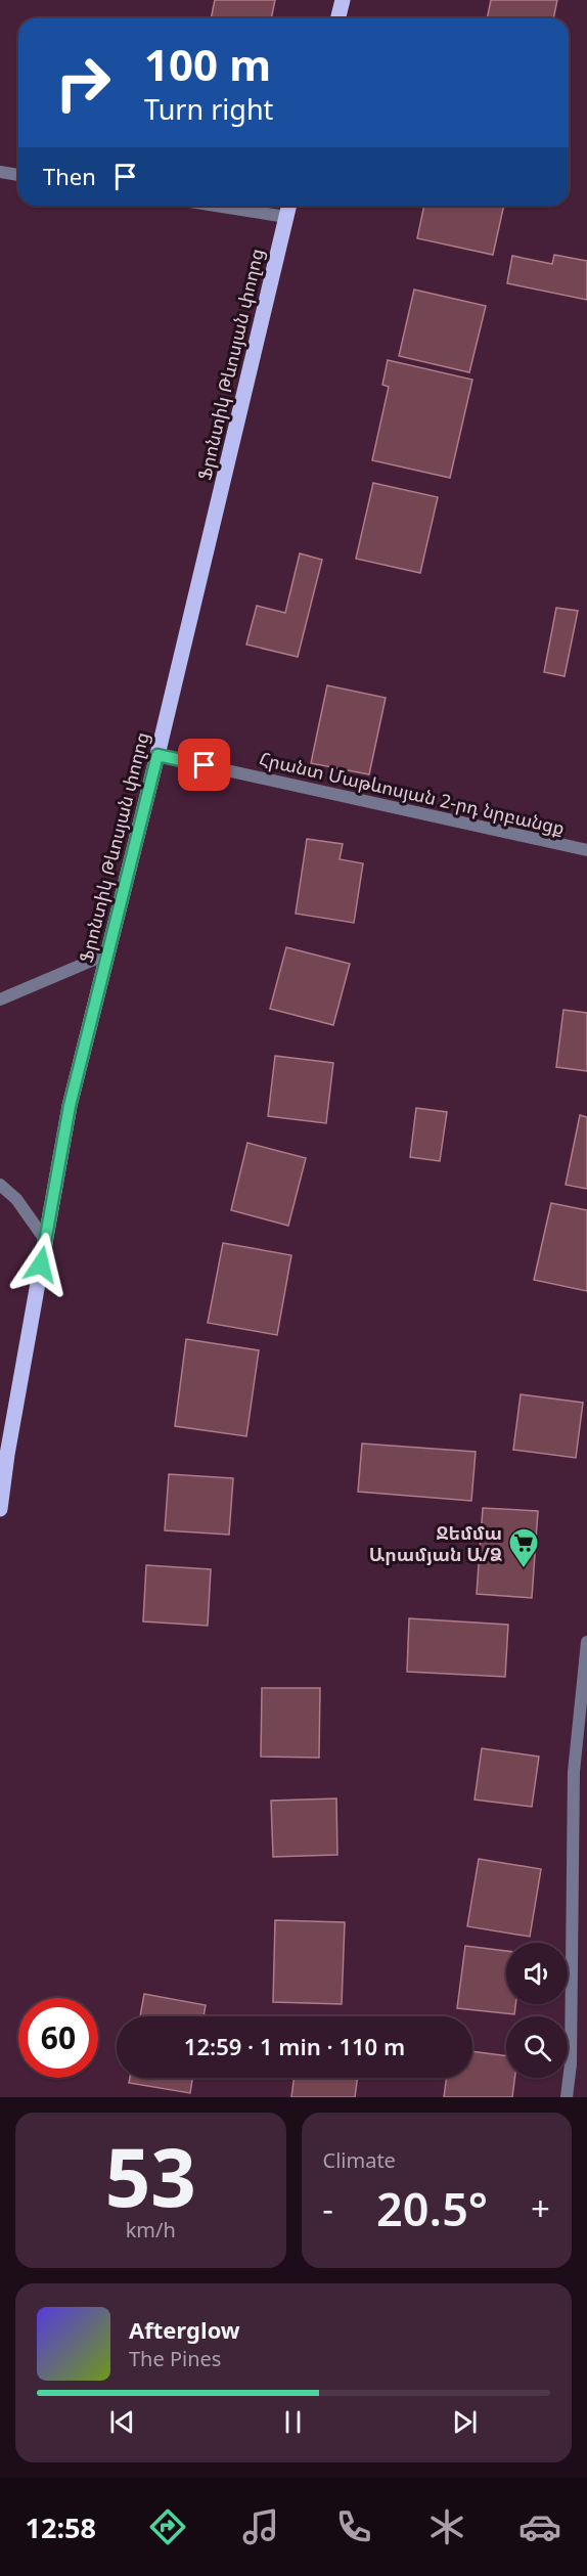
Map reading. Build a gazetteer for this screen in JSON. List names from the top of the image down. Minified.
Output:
{"streets":{"main road":["Ֆրոնտիկ Թևոսյան փողոց"],"street":["Հրանտ Մաթևոսյան 2-րդ նրբանցք"]},"crossings":[["Ֆրոնտիկ Թևոսյան փողոց","Հրանտ Մաթևոսյան 2-րդ նրբանցք"]],"places":{"supermarket":["Ջեմմա Արամյան Ա/Ձ"]},"page":{"turn":["100 m","Turn right"],"then":"Then","limit":"60","trip":"12:59 · 1 min · 110 m","tile":[["53","km/h"],"Climate"],"heat":["−","20.5°","+"],"song":["Afterglow","The Pines"],"tabs":"12:58"}}
